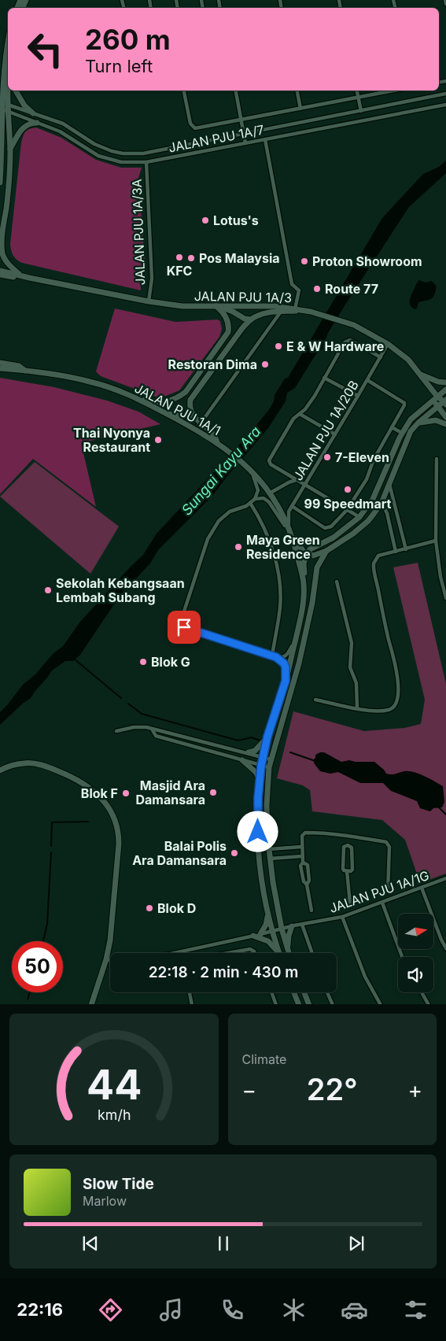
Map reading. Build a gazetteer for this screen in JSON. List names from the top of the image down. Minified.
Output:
{"streets":{"street":["JALAN PJU 1A/7","JALAN PJU 1A/3A","JALAN PJU 1A/3","JALAN PJU 1A/1","JALAN PJU 1A/20B","JALAN PJU 1A/1G"]},"crossings":[["JALAN PJU 1A/7","JALAN PJU 1A/3A"],["JALAN PJU 1A/3A","JALAN PJU 1A/3"],["JALAN PJU 1A/3","JALAN PJU 1A/20B"],["JALAN PJU 1A/1","JALAN PJU 1A/20B"],["JALAN PJU 1A/1","JALAN PJU 1A/1G"]],"water":["Sungai Kayu Ara"],"places":["Lotus's","KFC","Pos Malaysia","Proton Showroom","Route 77","E & W Hardware","Restoran Dima","Thai Nyonya Restaurant","7-Eleven","99 Speedmart","Maya Green Residence","Sekolah Kebangsaan Lembah Subang","Blok G","Masjid Ara Damansara","Blok F","Balai Polis Ara Damansara","Blok D"],"north":"right","page":{"turn":["260 m","Turn left"],"limit":"50","trip":"22:18 · 2 min · 430 m","tile":"Climate","heat":["−","22°","+"],"song":["Slow Tide","Marlow"],"tabs":"22:16","gauge":["44","km/h"]}}
